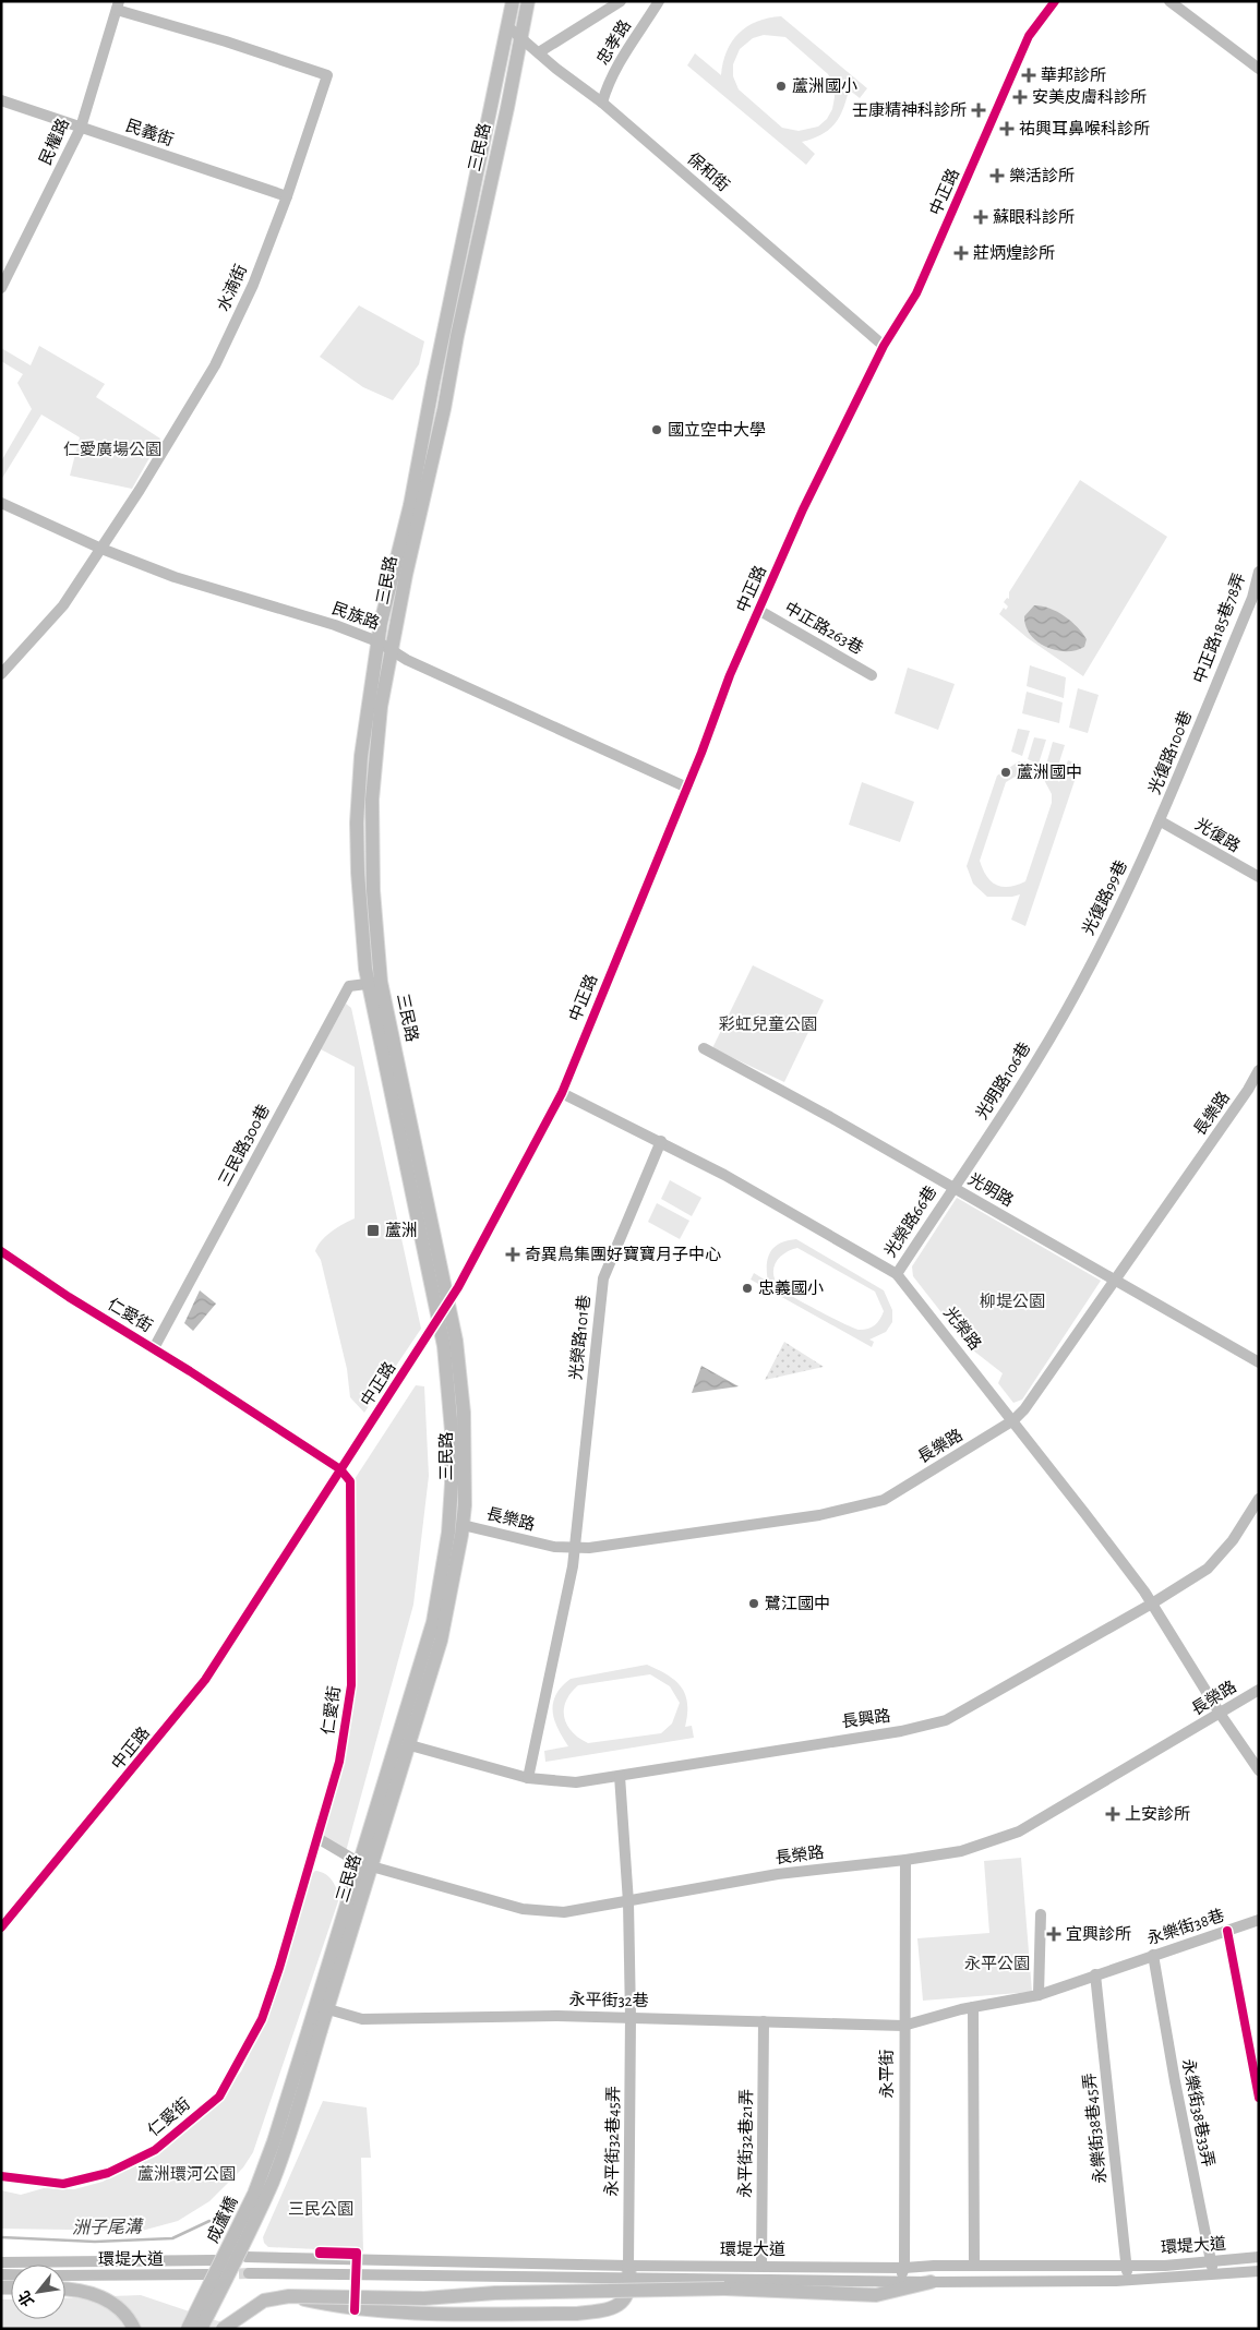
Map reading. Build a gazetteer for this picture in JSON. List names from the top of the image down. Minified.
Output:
{"streets":{"main road":["三民路","成蘆橋"],"street":["忠孝路","民義街","民權路","保和街","中正路","水湳街","民族路","中正路263巷","中正路185巷78弄","光復路100巷","光復路","光復路99巷","光明路106巷","長樂路","三民路300巷","光明路","光榮路66巷","仁愛街","光榮路","光榮路101巷","長榮路","長興路","永樂街38巷","永平街32巷","永平街","永樂街38巷33弄","永樂街38巷45弄","永平街32巷45弄","永平街32巷21弄","環堤大道"]},"crossings":[["忠孝路","保和街"],["民義街","民權路"],["民義街","水湳街"],["民權路","水湳街"],["三民路","保和街"],["三民路","中正路"],["三民路","民族路"],["三民路","長樂路"],["三民路","三民路300巷"],["三民路","長榮路"],["三民路","長興路"],["三民路","永平街32巷"],["三民路","成蘆橋"],["保和街","中正路"],["中正路","民族路"],["中正路","中正路263巷"],["中正路","仁愛街"],["中正路","光榮路"],["水湳街","民族路"],["中正路185巷78弄","光復路100巷"],["光復路100巷","光復路"],["光復路100巷","光復路99巷"],["光復路","光復路99巷"],["光復路99巷","光明路106巷"],["光明路106巷","光明路"],["光明路106巷","光榮路66巷"],["長樂路","光明路"],["長樂路","光榮路"],["長樂路","光榮路101巷"],["三民路300巷","仁愛街"],["光明路","光榮路66巷"],["光榮路66巷","光榮路"],["仁愛街","長榮路"],["光榮路","光榮路101巷"],["光榮路","長榮路"],["光榮路","長興路"],["光榮路101巷","長興路"],["長榮路","永平街"],["長榮路","永平街32巷45弄"],["長興路","永平街32巷45弄"],["永樂街38巷","永平街32巷"],["永樂街38巷","永平街"],["永樂街38巷","永樂街38巷33弄"],["永樂街38巷","永樂街38巷45弄"],["永平街32巷","永平街"],["永平街32巷","永平街32巷45弄"],["永平街32巷","永平街32巷21弄"],["永平街","環堤大道"],["永樂街38巷33弄","環堤大道"],["永樂街38巷45弄","環堤大道"],["永平街32巷45弄","環堤大道"],["永平街32巷21弄","環堤大道"]],"water":["洲子尾溝"],"parks":["仁愛廣場公園","彩虹兒童公園","柳堤公園","永平公園","蘆洲環河公園","三民公園"],"places":{"health":["華邦診所","安美皮膚科診所","壬康精神科診所","祐興耳鼻喉科診所","樂活診所","蘇眼科診所","莊炳煌診所","奇異鳥集團好寶寶月子中心","上安診所","宜興診所"],"other":["蘆洲國小","國立空中大學","蘆洲國中","忠義國小","鷺江國中"],"transit":["蘆洲"]},"north":"bottom left"}
